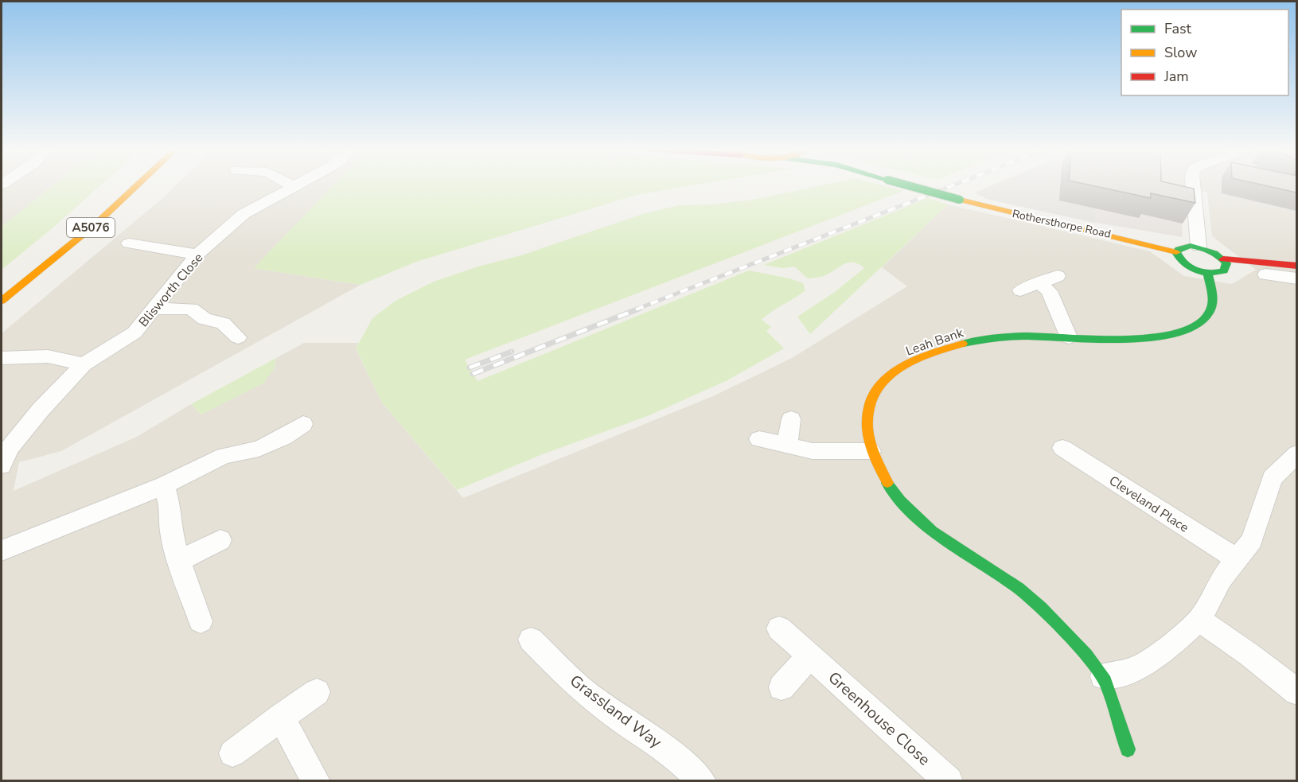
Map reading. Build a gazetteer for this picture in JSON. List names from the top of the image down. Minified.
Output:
{"streets":{"main road":["Rothersthorpe Road","A5076","Leah Bank"],"street":["Blisworth Close","Cleveland Place","Grassland Way","Greenhouse Close"]},"crossings":[["Rothersthorpe Road","Leah Bank"]],"legend":["Fast","Slow","Jam"]}
